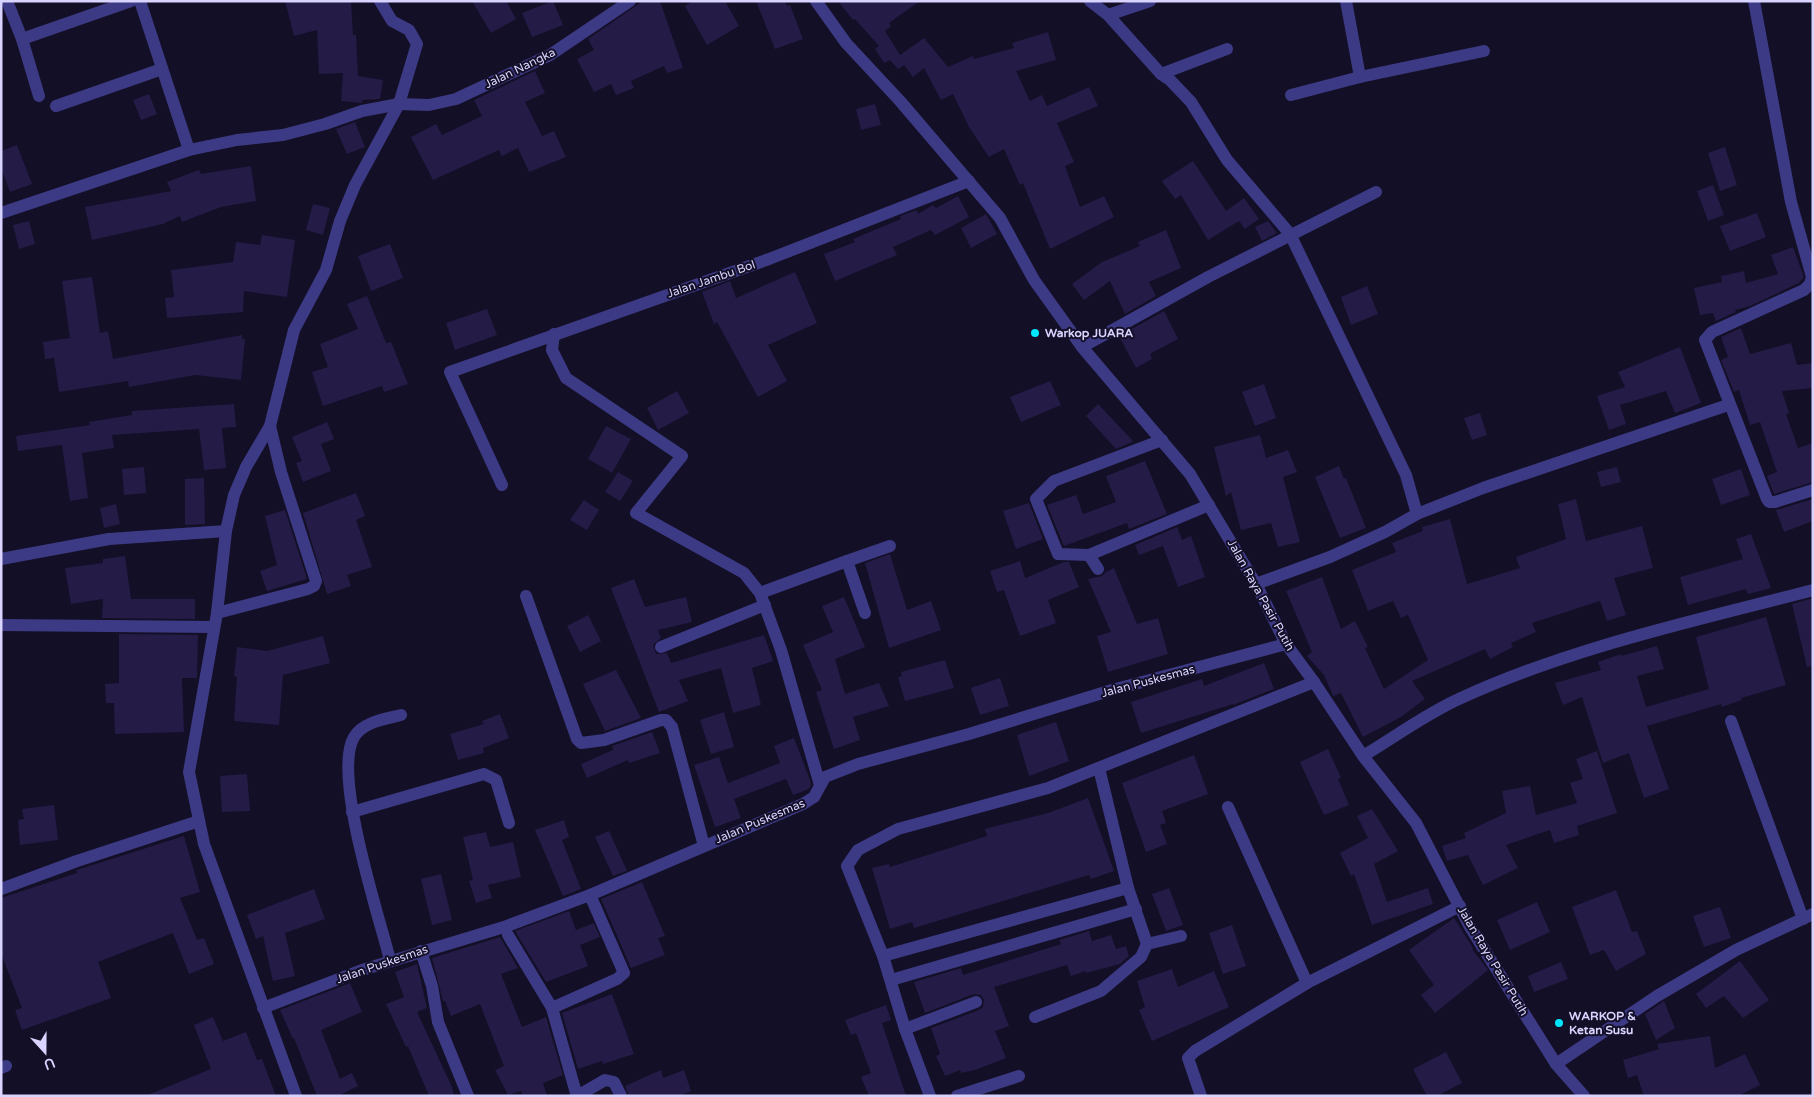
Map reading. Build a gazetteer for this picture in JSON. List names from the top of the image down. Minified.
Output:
{"streets":{"street":["Jalan Nangka","Jalan Jambu Bol","Jalan Raya Pasir Putih","Jalan Puskesmas"]},"crossings":[["Jalan Jambu Bol","Jalan Raya Pasir Putih"],["Jalan Raya Pasir Putih","Jalan Puskesmas"]],"places":["Warkop JUARA","WARKOP & Ketan Susu"],"north":"bottom"}
